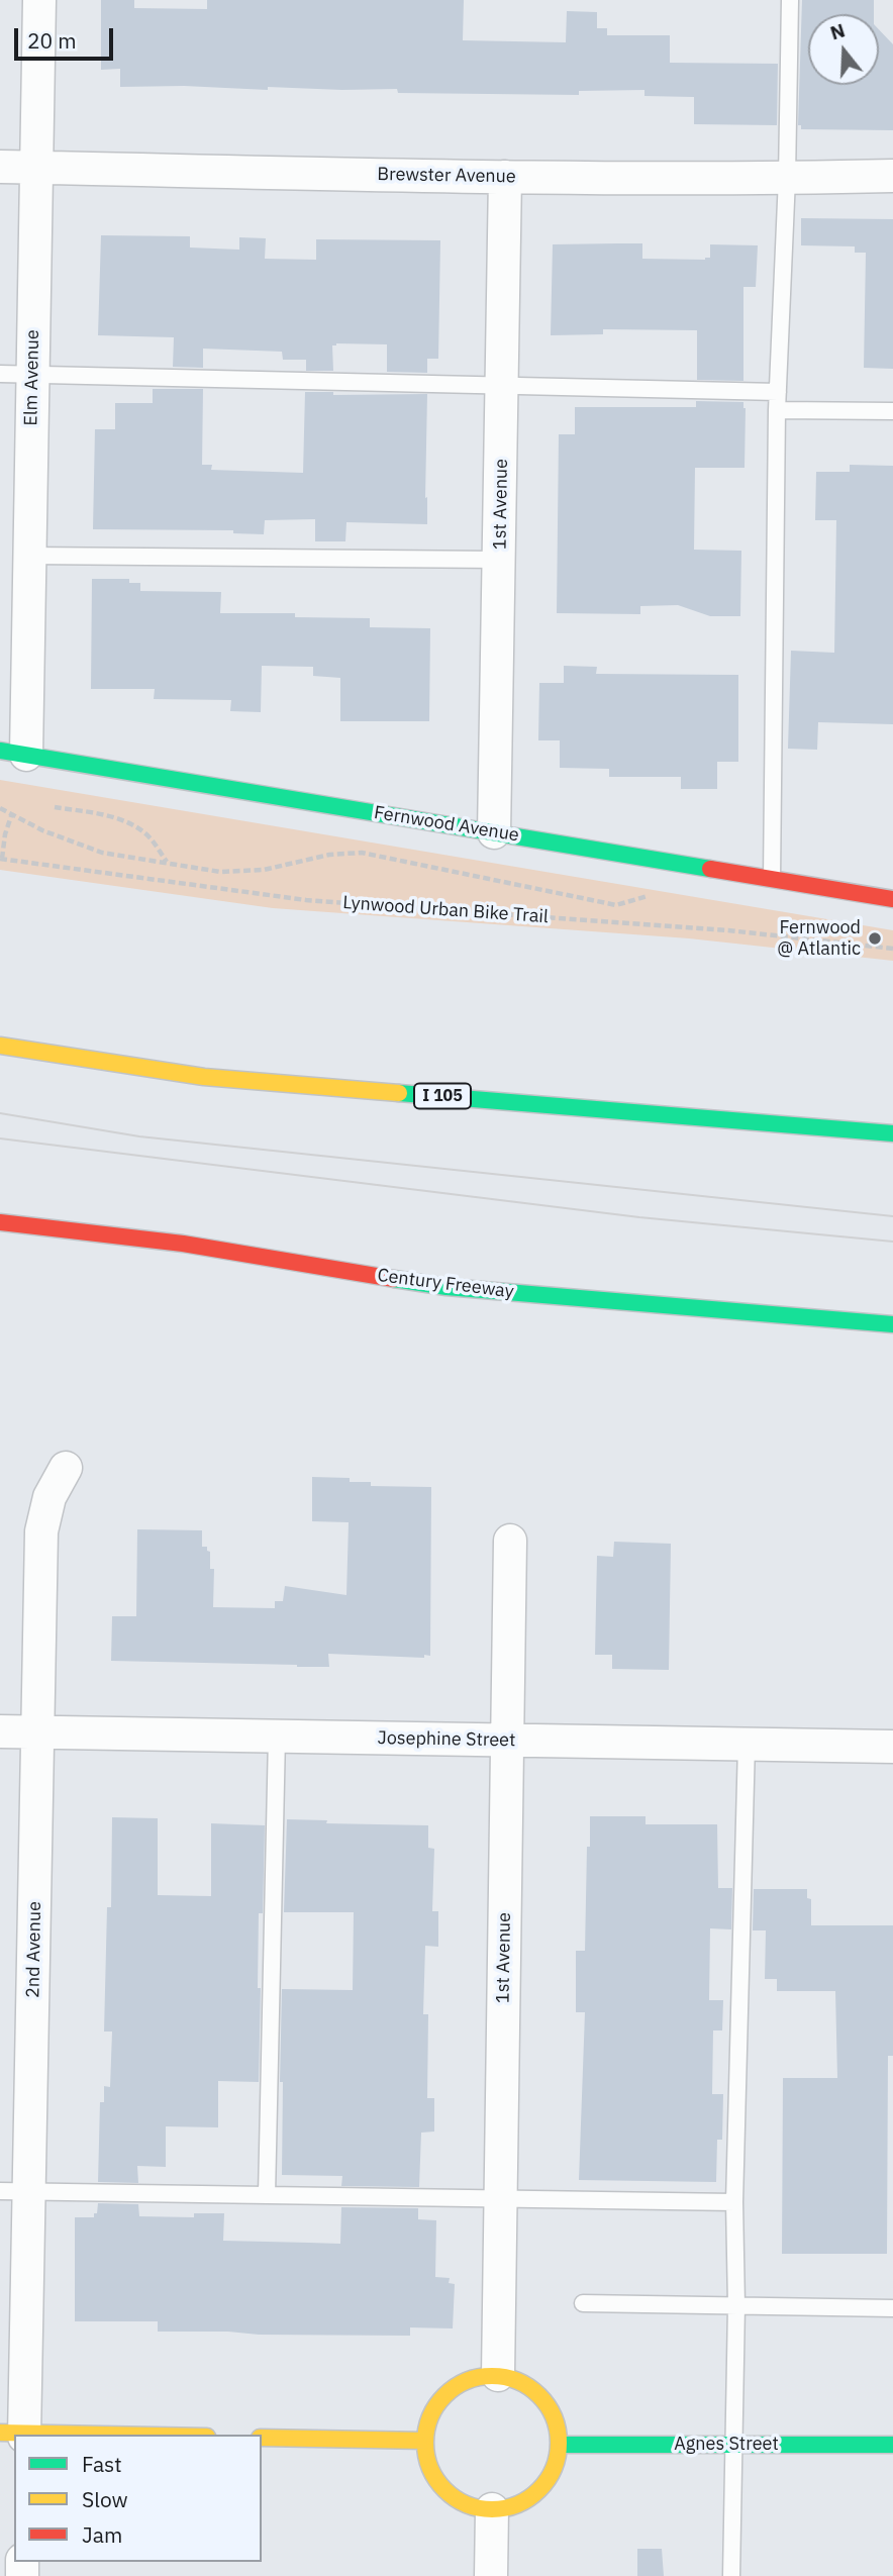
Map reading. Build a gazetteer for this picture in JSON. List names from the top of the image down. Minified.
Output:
{"streets":{"main road":["Fernwood Avenue","I 105","Century Freeway","Agnes Street"],"street":["Brewster Avenue","Elm Avenue","1st Avenue","Josephine Street","2nd Avenue"],"path":["Lynwood Urban Bike Trail"]},"crossings":[["Brewster Avenue","Elm Avenue"],["Brewster Avenue","1st Avenue"],["Elm Avenue","Fernwood Avenue"],["1st Avenue","Fernwood Avenue"],["1st Avenue","Josephine Street"],["1st Avenue","Agnes Street"],["Josephine Street","2nd Avenue"]],"places":["Fernwood @ Atlantic"],"legend":["Fast","Slow","Jam"],"scale_bar":"20 m","north":"top"}
